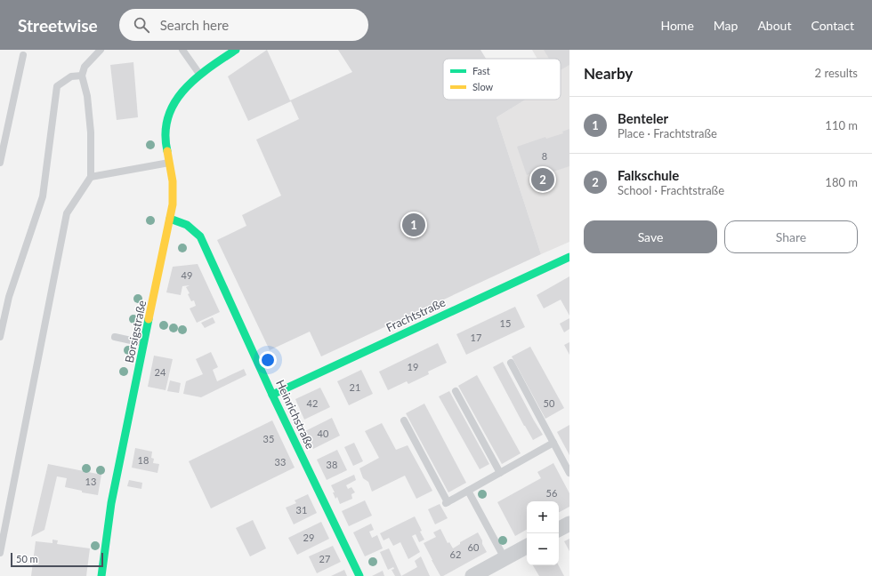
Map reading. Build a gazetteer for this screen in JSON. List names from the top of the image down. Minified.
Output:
{"streets":{"street":["Frachtstraße","Borsigstraße","Heinrichstraße"]},"crossings":[["Frachtstraße","Heinrichstraße"],["Borsigstraße","Heinrichstraße"]],"house_numbers":["8","49","15","17","19","24","21","42","50","40","35","18","33","38","13","56","31","29","60","62","27"],"legend":["Fast","Slow"],"scale_bar":"50 m","page":{"header":"Streetwise","search":"Search here","nav":["Home","Map","About","Contact"],"heading":["Nearby","2 results"],"list":[{"mark":"1","name":"Benteler","note":"Place · Frachtstraße","value":"110 m"},{"mark":"2","name":"Falkschule","note":"School · Frachtstraße","value":"180 m"}],"pins":["2","1"],"buttons":["Save","Share"],"map_buttons":["+","−"],"scale":"50 m"}}
